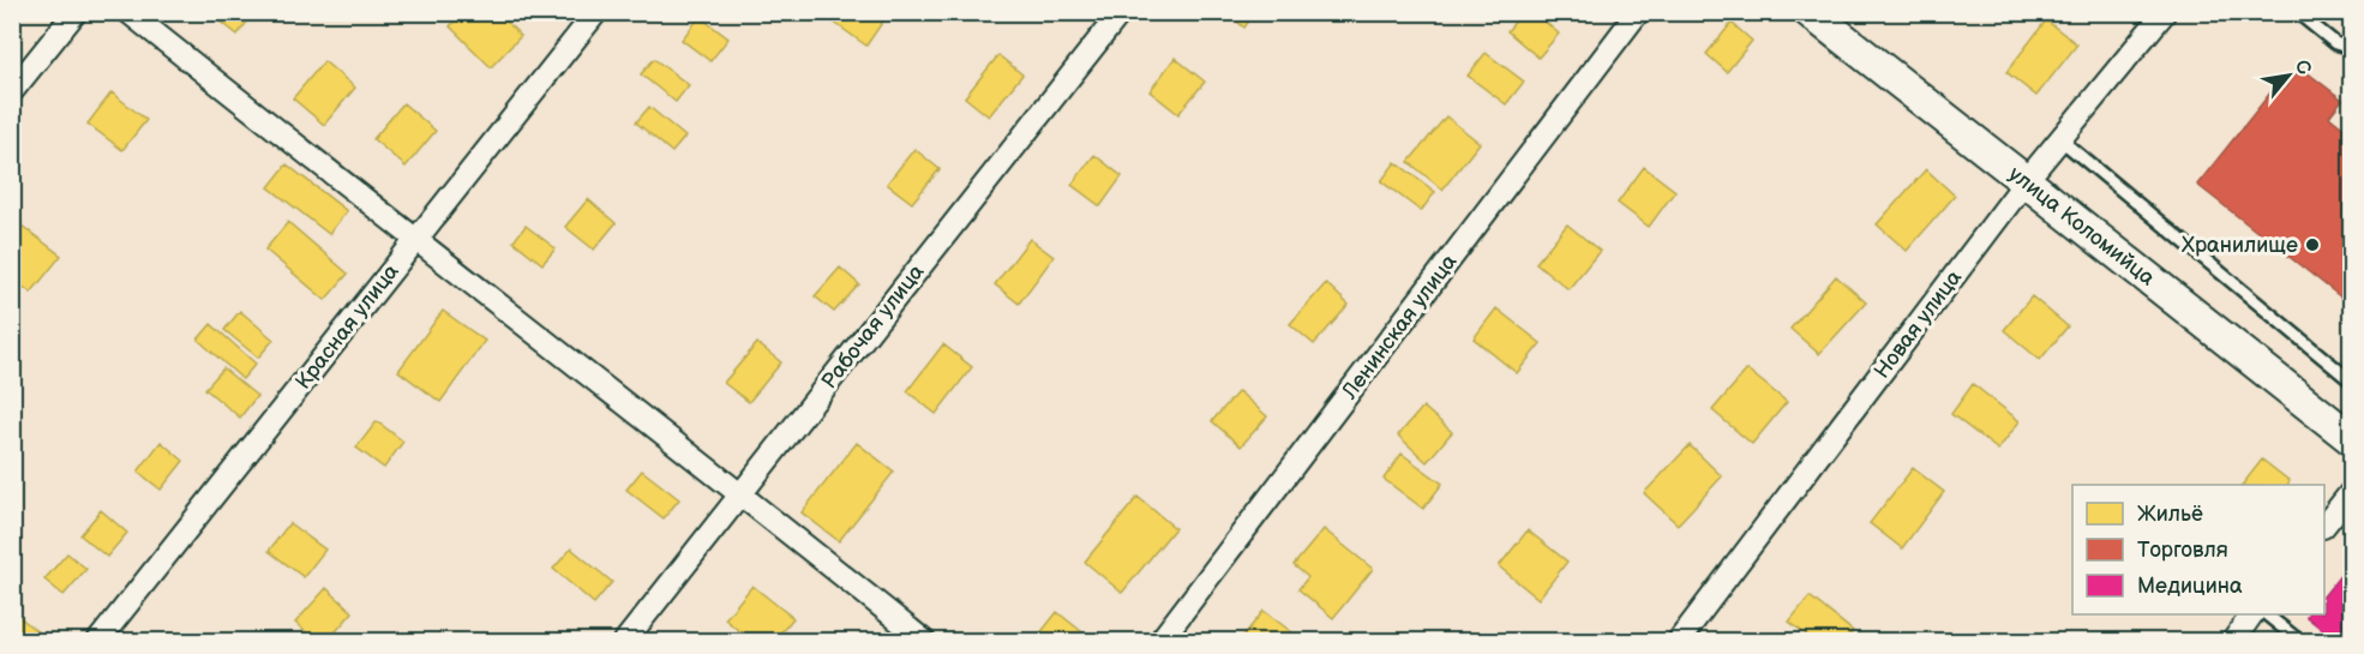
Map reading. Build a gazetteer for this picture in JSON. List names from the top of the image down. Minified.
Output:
{"streets":{"main road":["улица Коломийца"],"street":["Новая улица","Красная улица","Рабочая улица","Ленинская улица"]},"crossings":[["улица Коломийца","Новая улица"]],"places":["Хранилище"],"legend":["Жильё","Торговля","Медицина"],"north":"top right"}
